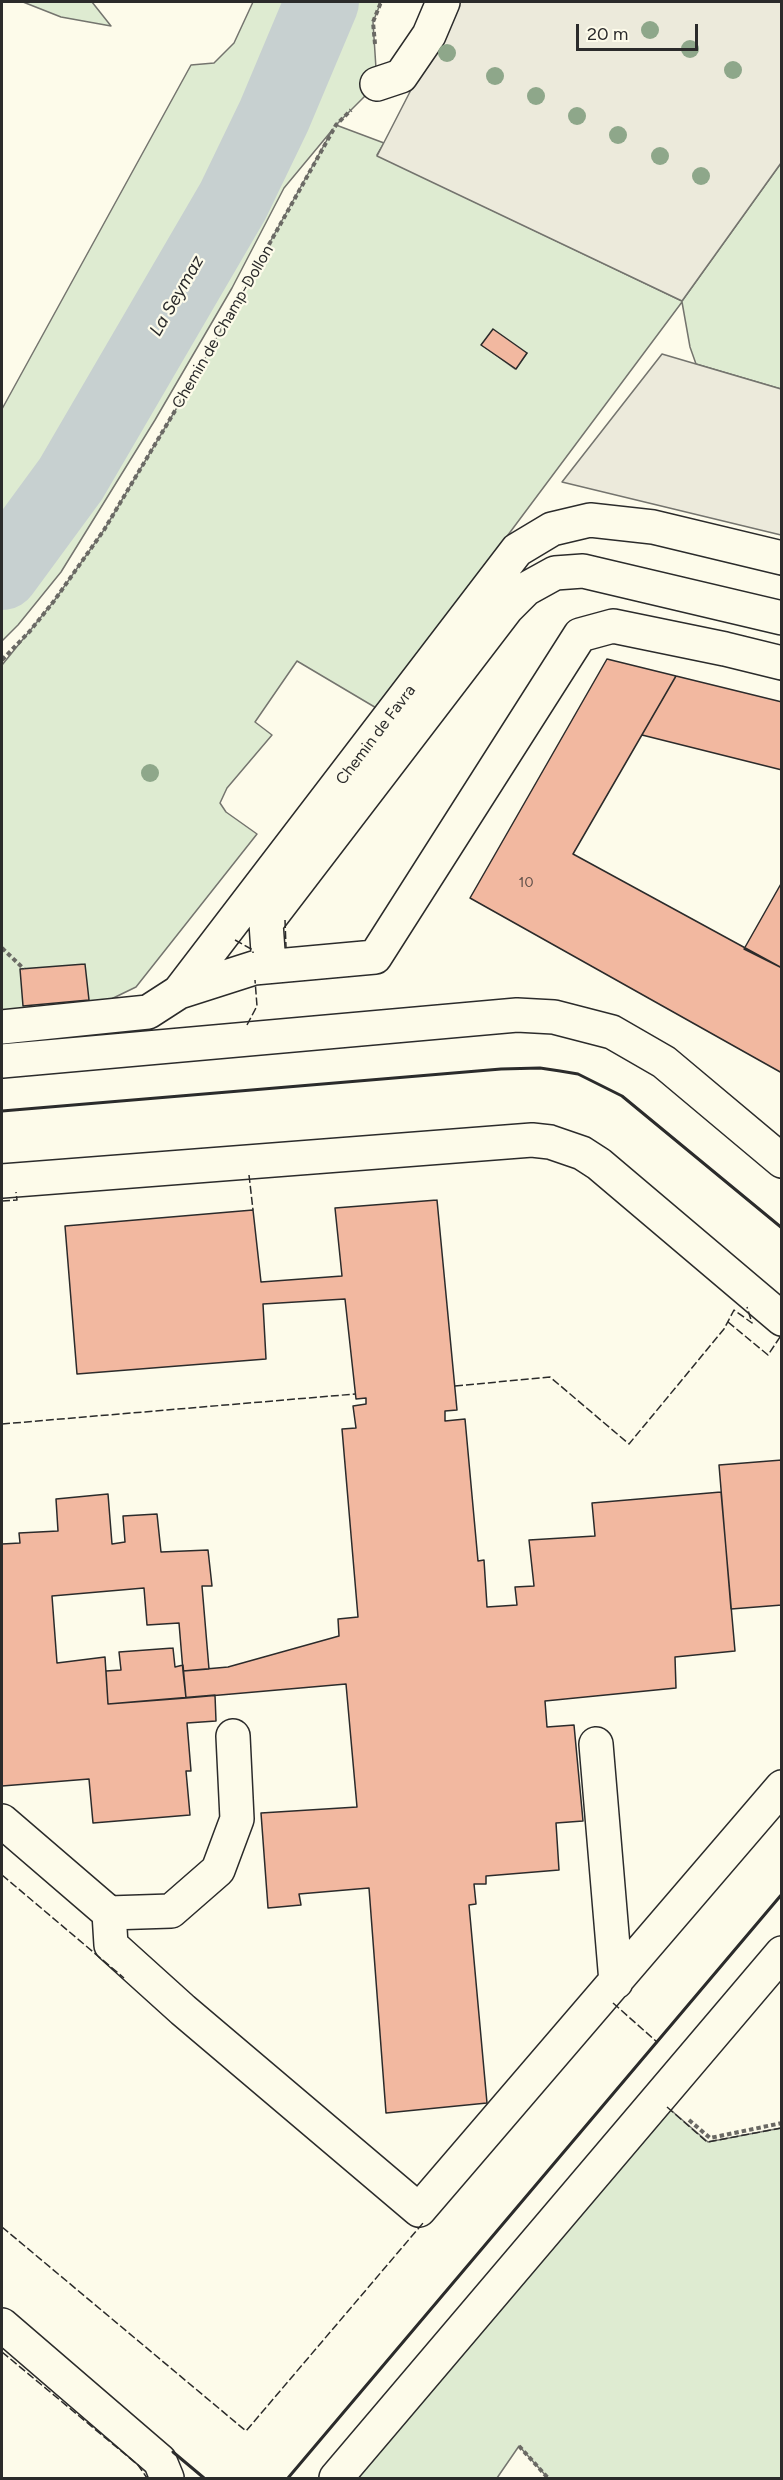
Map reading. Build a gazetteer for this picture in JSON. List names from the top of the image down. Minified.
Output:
{"streets":{"street":["Chemin de Favra"],"path":["Chemin de Champ-Dollon"]},"water":["La Seymaz"],"house_numbers":["10"],"scale_bar":"20 m"}
